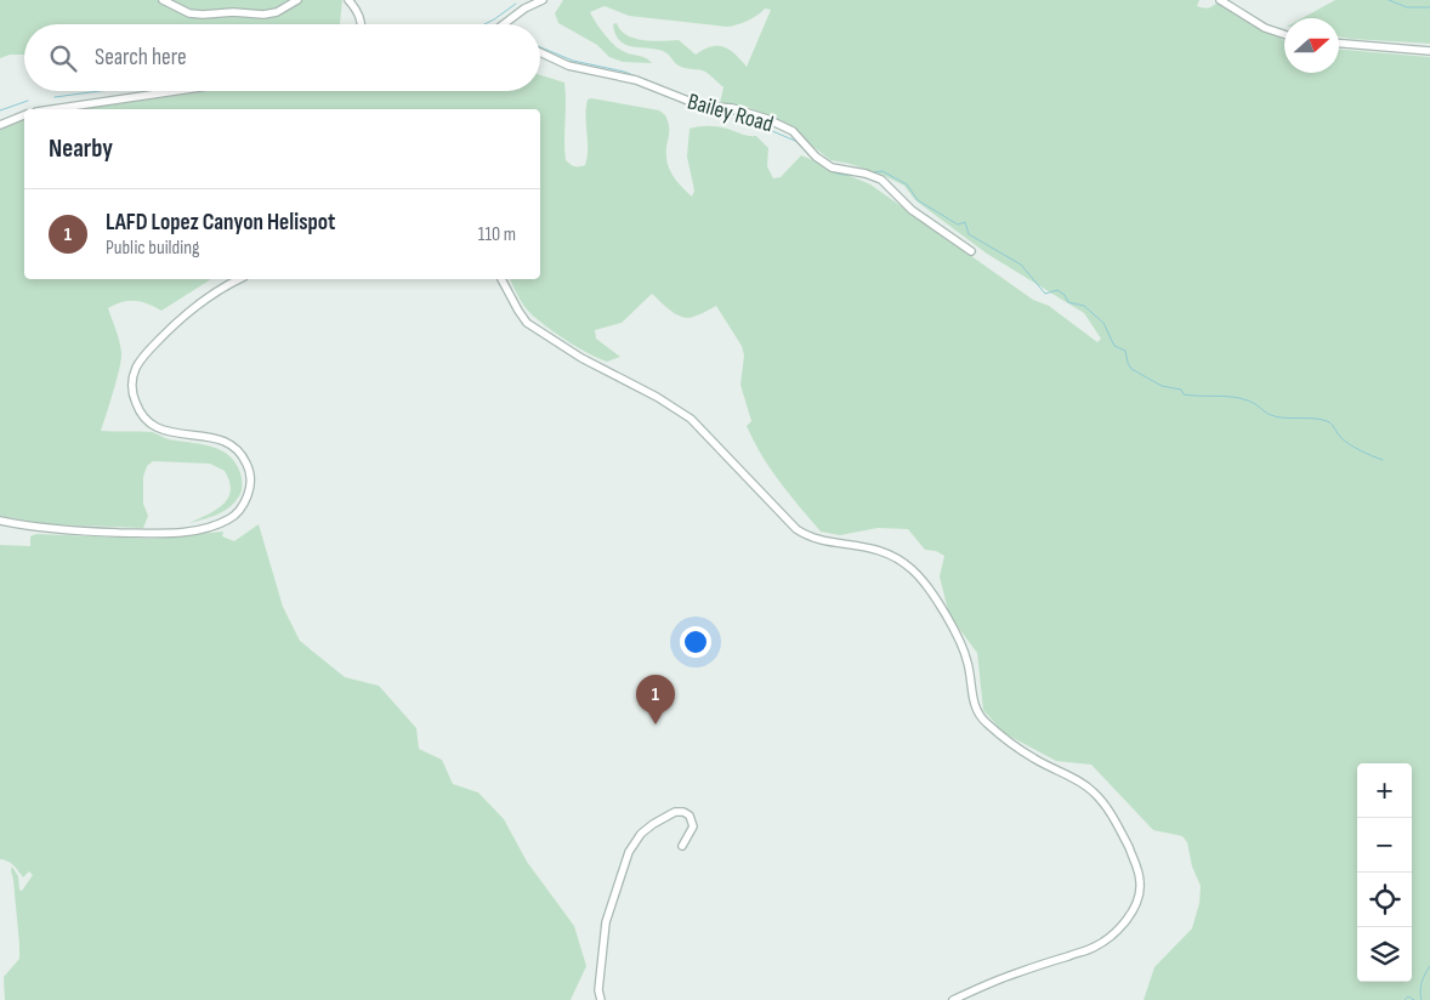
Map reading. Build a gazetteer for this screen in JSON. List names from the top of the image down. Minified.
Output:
{"streets":{"street":["Bailey Road"]},"north":"right","page":{"search":"Search here","heading":"Nearby","list":[{"mark":"1","name":"LAFD Lopez Canyon Helispot","note":"Public building","value":"110 m"}],"pins":"1","map_buttons":["+","−"]}}
